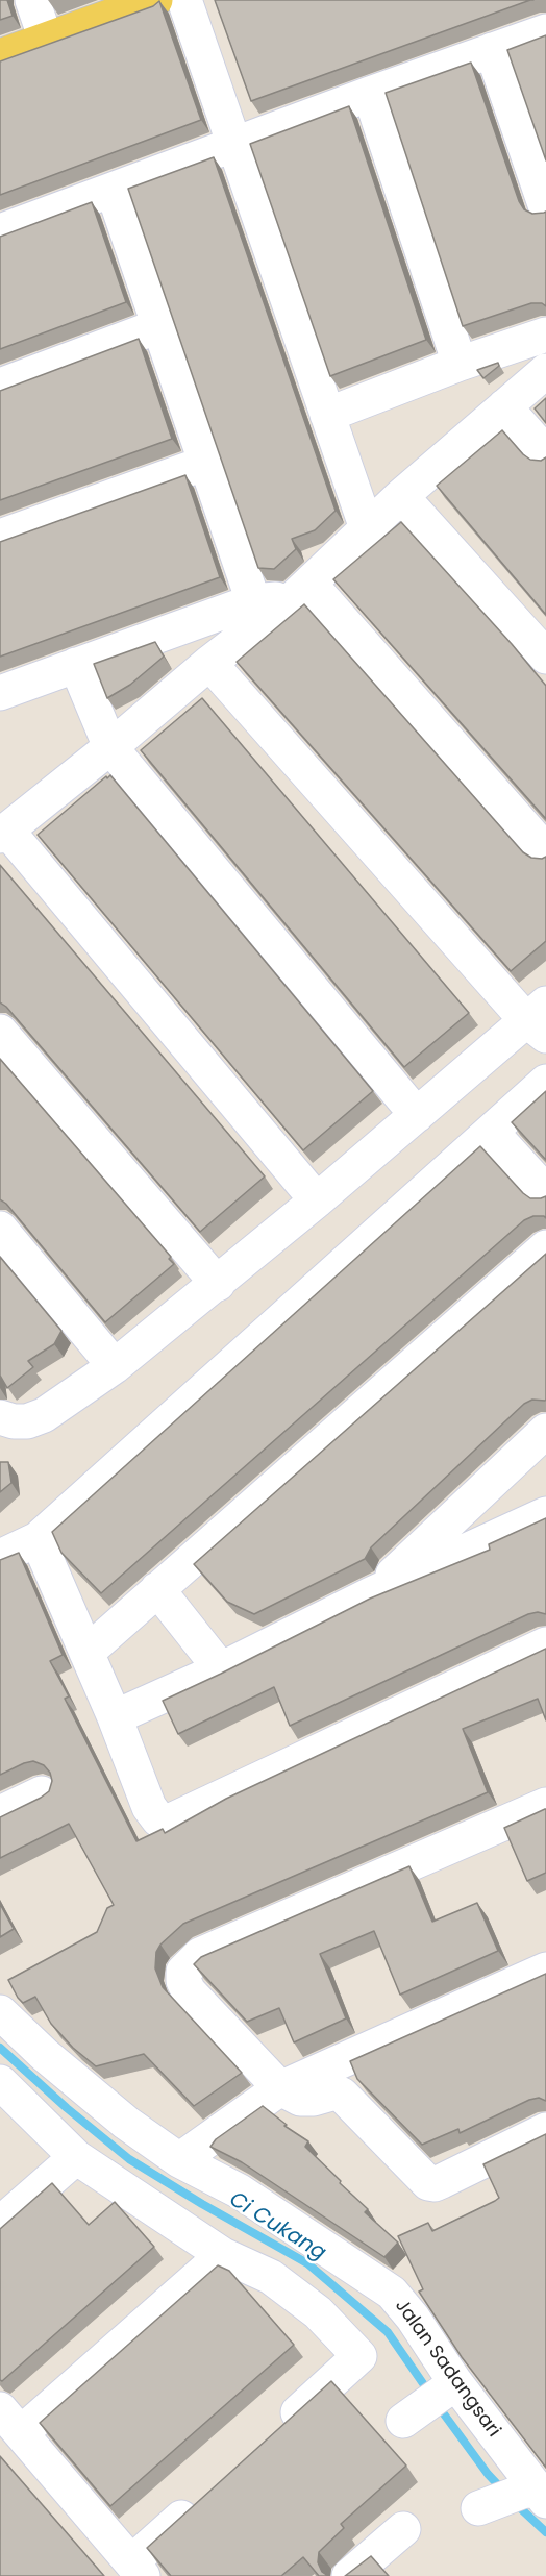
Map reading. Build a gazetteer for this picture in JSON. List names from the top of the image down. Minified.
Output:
{"streets":{"street":["Jalan Sadangsari"]},"water":["Ci Cukang"]}
